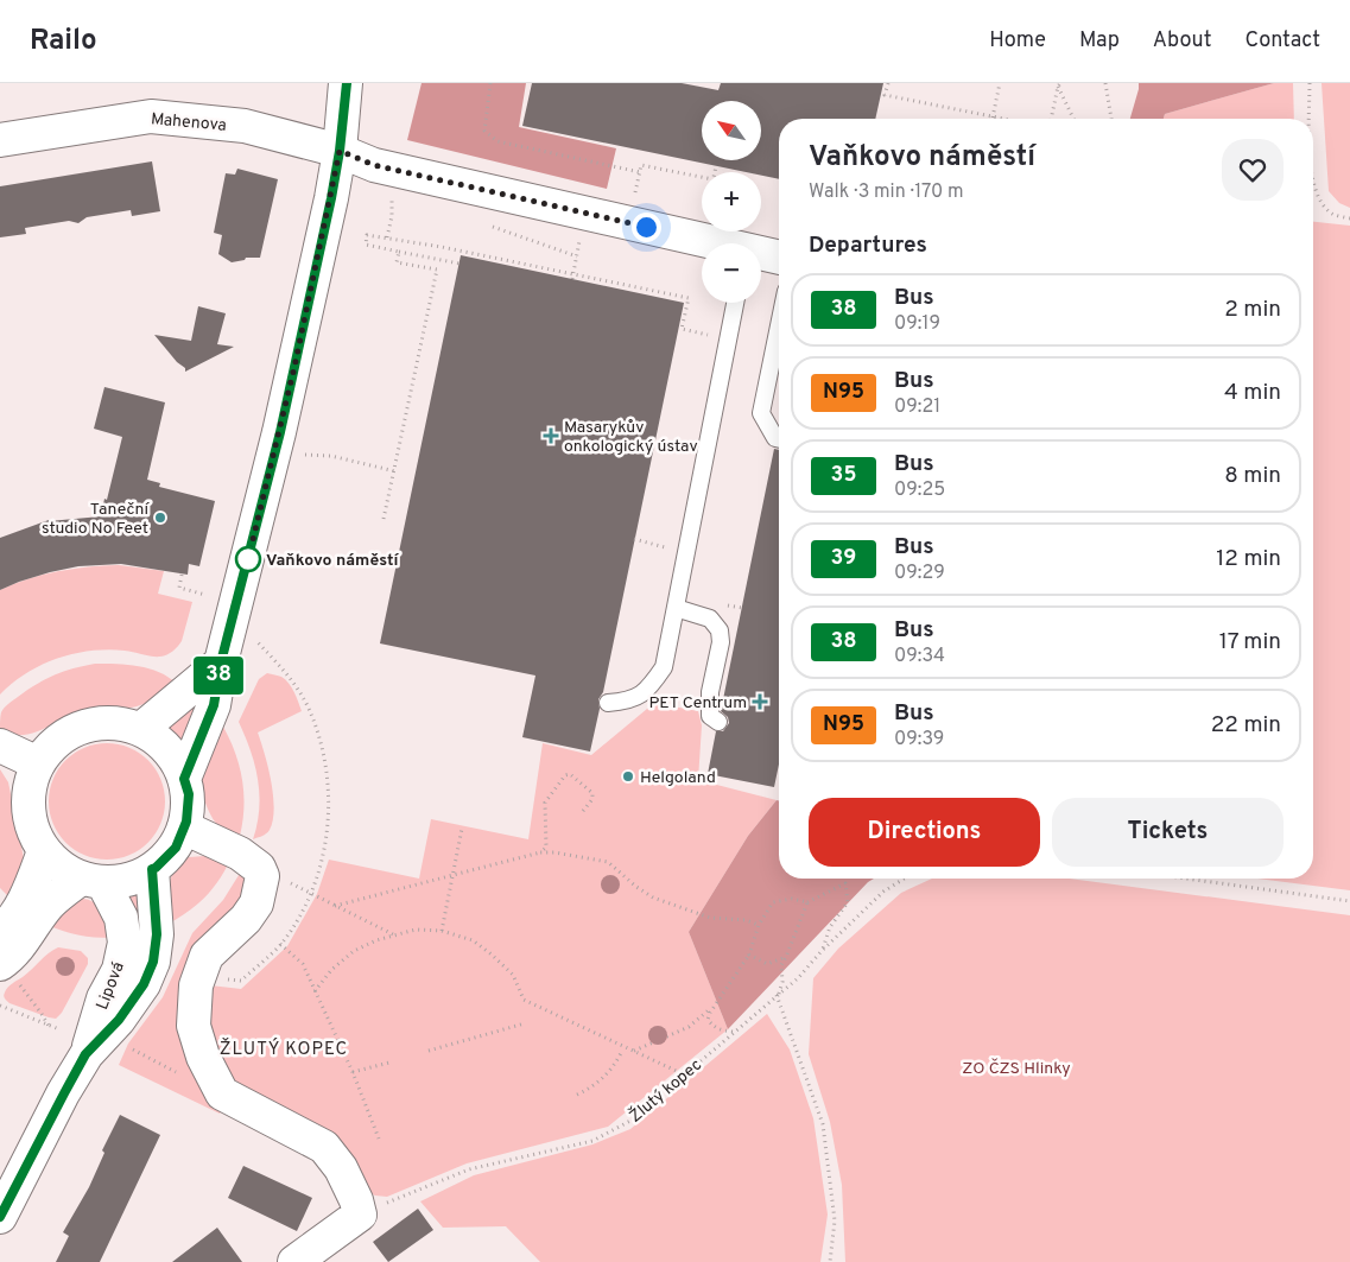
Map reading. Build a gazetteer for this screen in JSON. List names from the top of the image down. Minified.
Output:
{"streets":{"street":["Mahenova","Lipová"],"path":["Žlutý kopec"]},"districts":["ŽLUTÝ KOPEC"],"parks":["ZO ČZS Hlinky"],"places":{"health":["Masarykův onkologický ústav","PET Centrum"],"other":["Taneční studio No Feet","Vaňkovo náměstí","Helgoland"]},"lines":["bus line 38"],"north":"top left","page":{"header":"Railo","nav":["Home","Map","About","Contact"],"on_map":"38","map_buttons":["+","−"],"heading":[["Vaňkovo náměstí","Walk · 3 min · 170 m"],"Departures"],"list":[{"mark":"38","name":"Bus","note":"09:19","value":"2 min"},{"mark":"N95","name":"Bus","note":"09:21","value":"4 min"},{"mark":"35","name":"Bus","note":"09:25","value":"8 min"},{"mark":"39","name":"Bus","note":"09:29","value":"12 min"},{"mark":"38","name":"Bus","note":"09:34","value":"17 min"},{"mark":"N95","name":"Bus","note":"09:39","value":"22 min"}],"buttons":["Directions","Tickets"]}}
